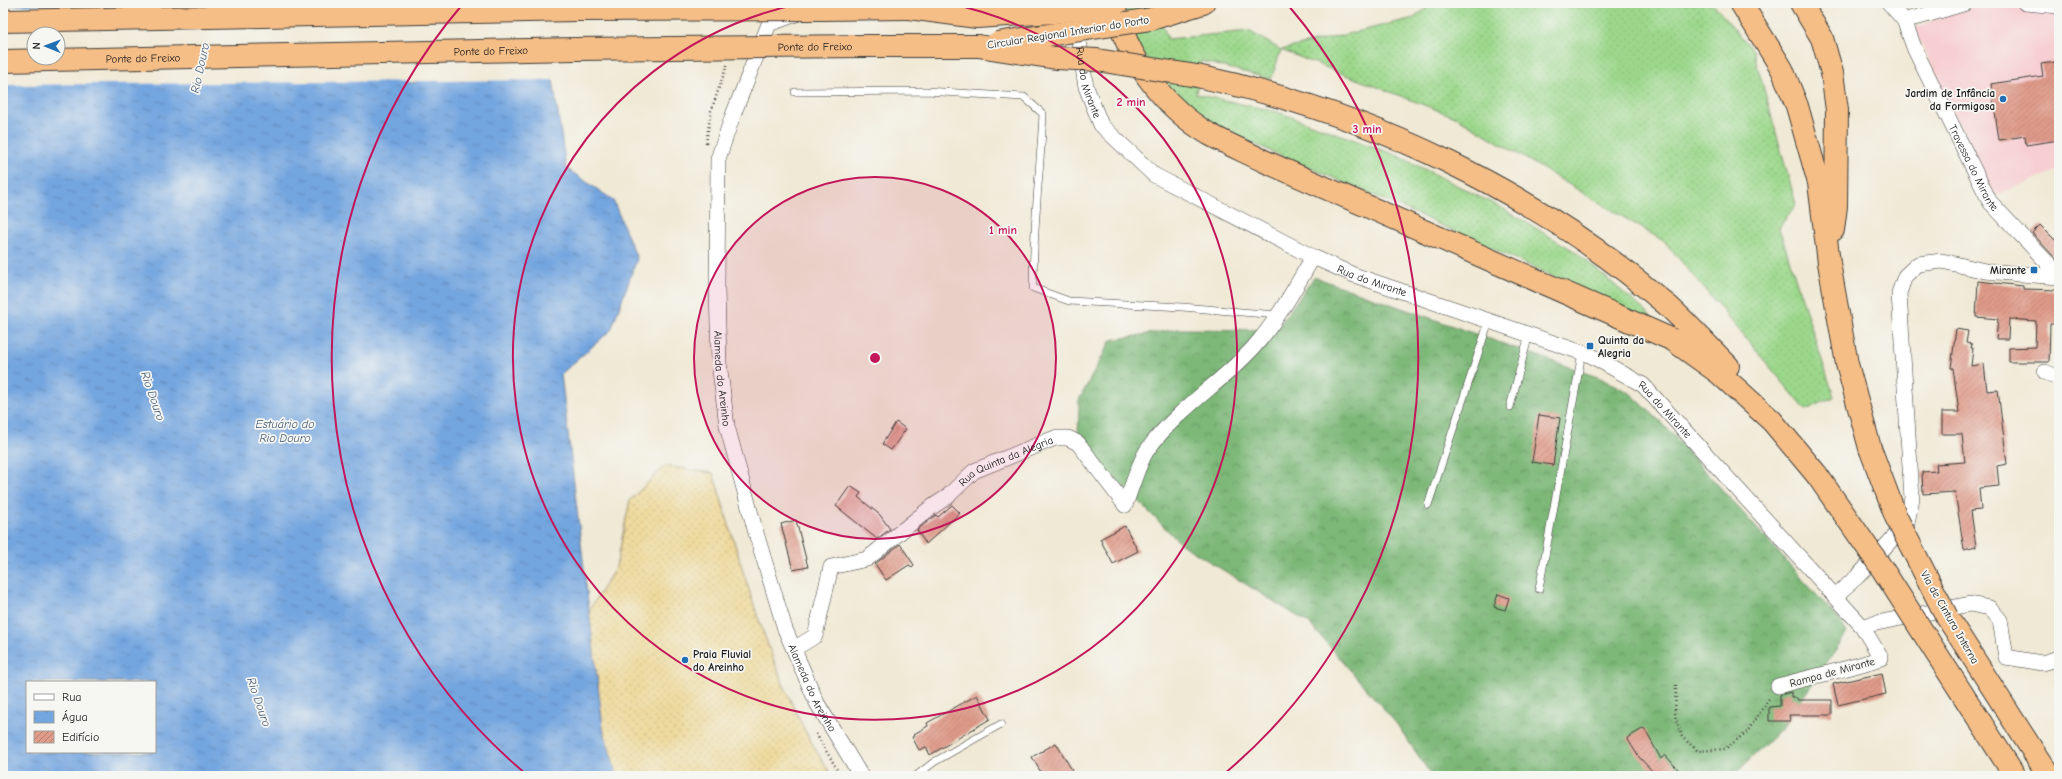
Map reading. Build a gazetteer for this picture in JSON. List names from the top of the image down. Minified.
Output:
{"streets":{"highway":["Circular Regional Interior do Porto","Ponte do Freixo","Via de Cintura Interna"],"street":["Rua do Mirante","Travessa do Mirante","Alameda do Areinho","Rua Quinta da Alegria","Rampa de Mirante"]},"crossings":[["Circular Regional Interior do Porto","Ponte do Freixo"],["Rua do Mirante","Rua Quinta da Alegria"],["Rua do Mirante","Rampa de Mirante"],["Alameda do Areinho","Rua Quinta da Alegria"]],"water":["Rio Douro","Estuário do Rio Douro"],"places":{"other":["Jardim de Infância da Formigosa","Praia Fluvial do Areinho"],"transit":["Mirante","Quinta da Alegria"]},"legend":["Rua","Água","Edifício"],"north":"left","rings":["2 min","3 min","1 min"]}
